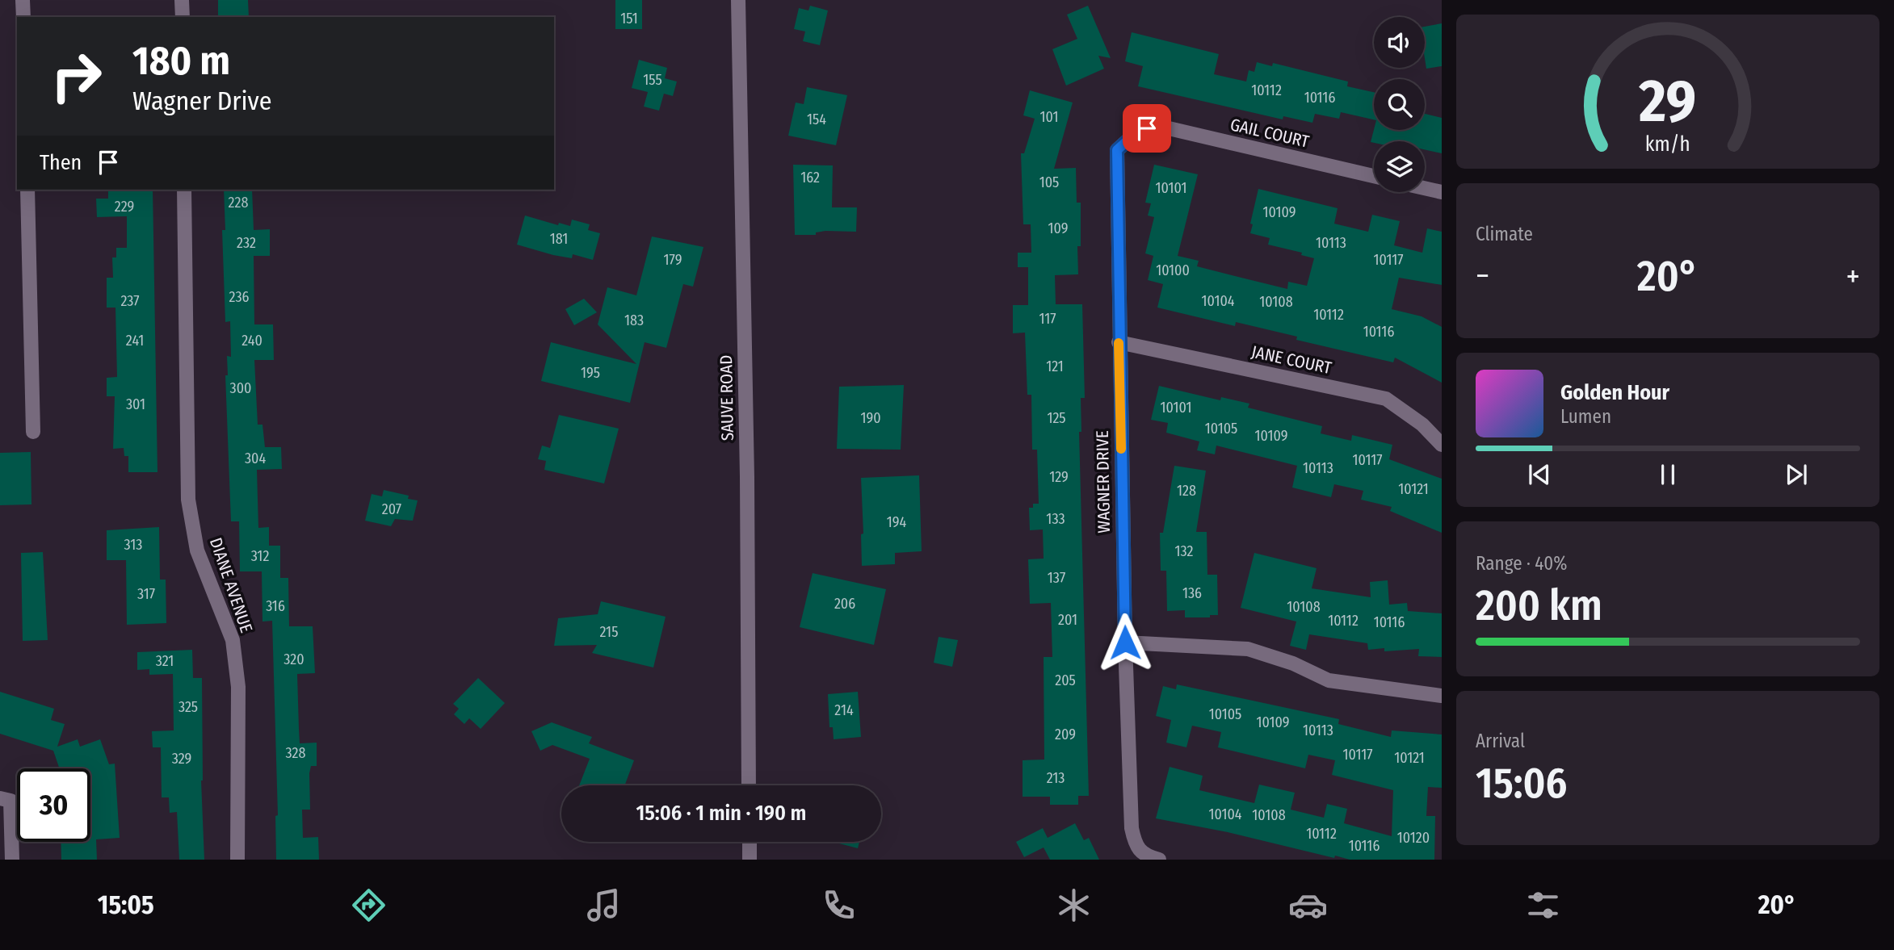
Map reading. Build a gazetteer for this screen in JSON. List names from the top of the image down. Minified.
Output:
{"streets":{"street":["GAIL COURT","JANE COURT","SAUVE ROAD","WAGNER DRIVE","DIANE AVENUE"]},"crossings":[["GAIL COURT","WAGNER DRIVE"],["JANE COURT","WAGNER DRIVE"]],"house_numbers":["151","155","10112","10116","101","154","162","105","10101","228","229","10109","109","181","232","10113","179","10117","10100","236","237","10104","10108","10112","117","183","10116","241","240","121","195","300","301","10101","190","125","10105","10109","304","10117","10113","129","10121","128","207","133","194","313","132","312","137","136","317","206","316","10108","201","10112","10116","215","320","321","205","325","214","10105","10109","10113","209","328","10117","10121","329","213","10104","10108","10112","10120","10116"],"page":{"turn":["180 m","Wagner Drive"],"then":"Then","tile":["Climate",["Range · 40%","200 km"],["Arrival","15:06"]],"heat":["−","20°","+"],"song":["Golden Hour","Lumen"],"limit":"30","trip":"15:06 · 1 min · 190 m","tabs":["15:05","20°"],"gauge":["29","km/h"]}}
